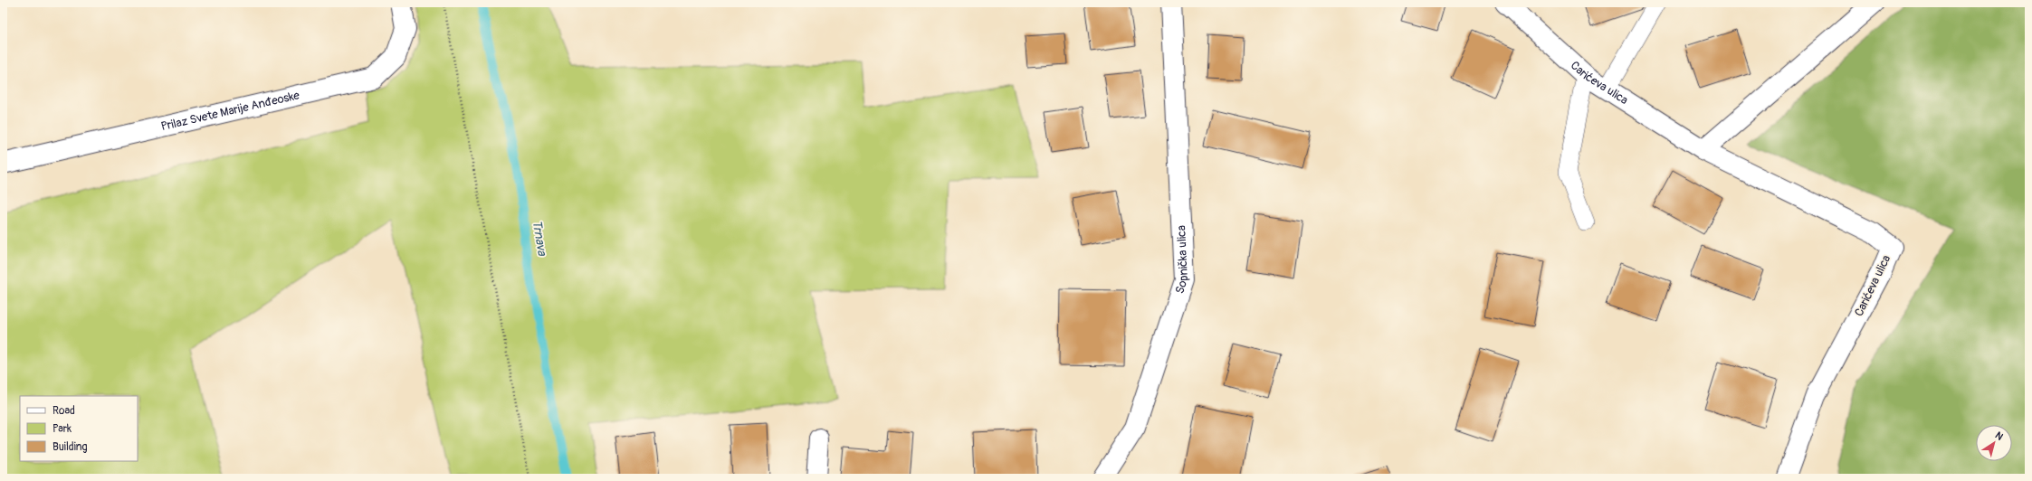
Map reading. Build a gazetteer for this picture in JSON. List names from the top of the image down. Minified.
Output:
{"streets":{"street":["Carićeva ulica","Prilaz Svete Marije Anđeoske","Sopnička ulica"]},"water":["Trnava"],"legend":["Road","Park","Building"],"north":"top right"}
